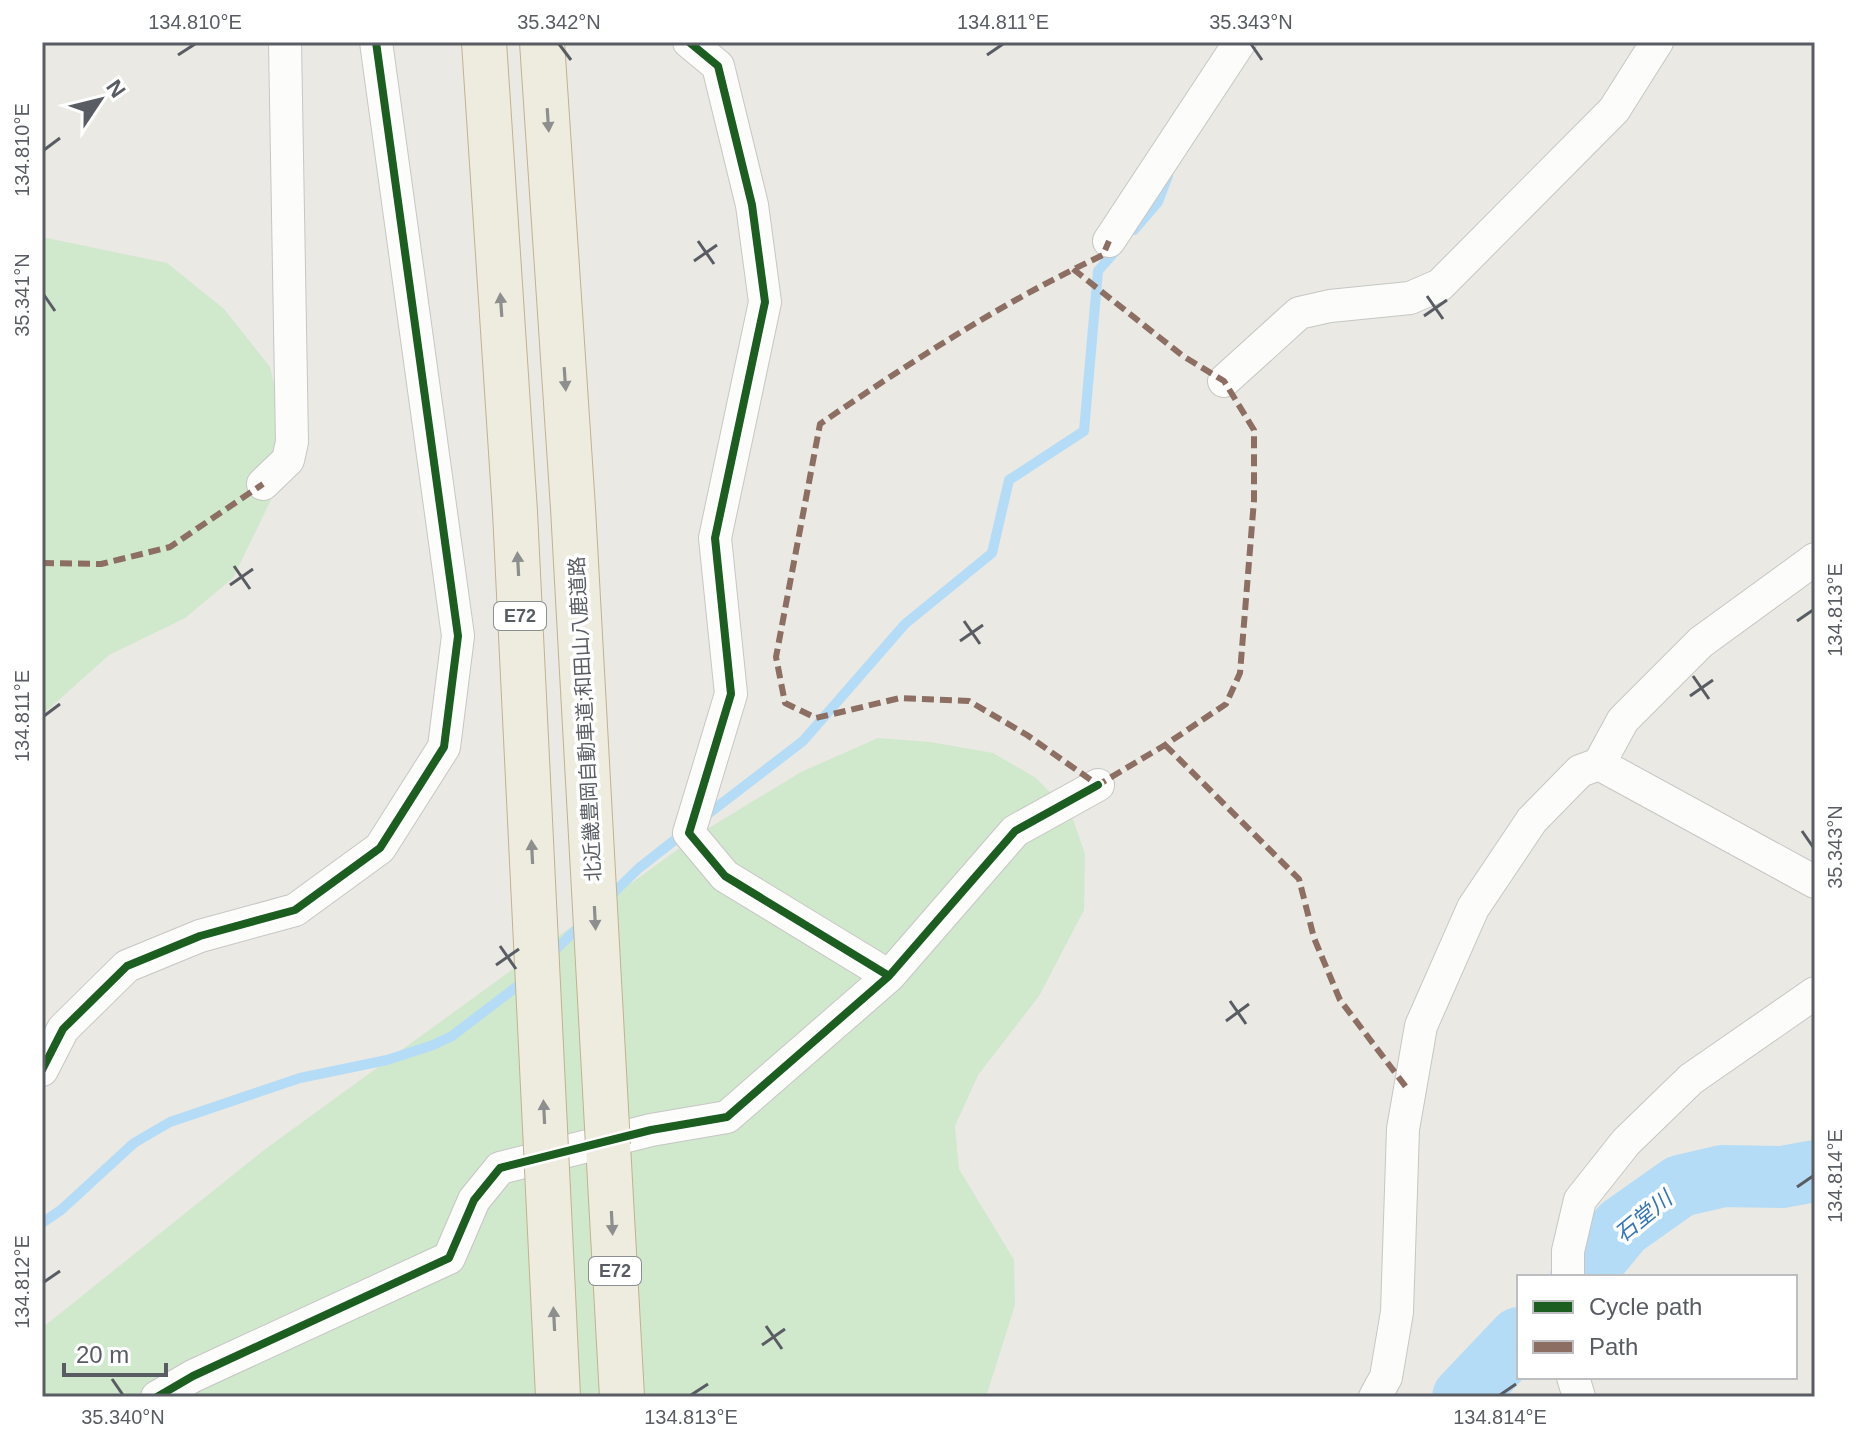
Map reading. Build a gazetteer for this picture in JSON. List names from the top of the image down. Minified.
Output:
{"streets":{"highway":["E72","北近畿豊岡自動車道;和田山八鹿道路"]},"water":["石堂川"],"legend":["Cycle path","Path"],"scale_bar":"20 m","north":"top right","coordinates":["134.810°E","35.342°N","134.811°E","35.343°N","35.341°N","134.813°E","134.814°E","134.812°E","35.340°N"]}
